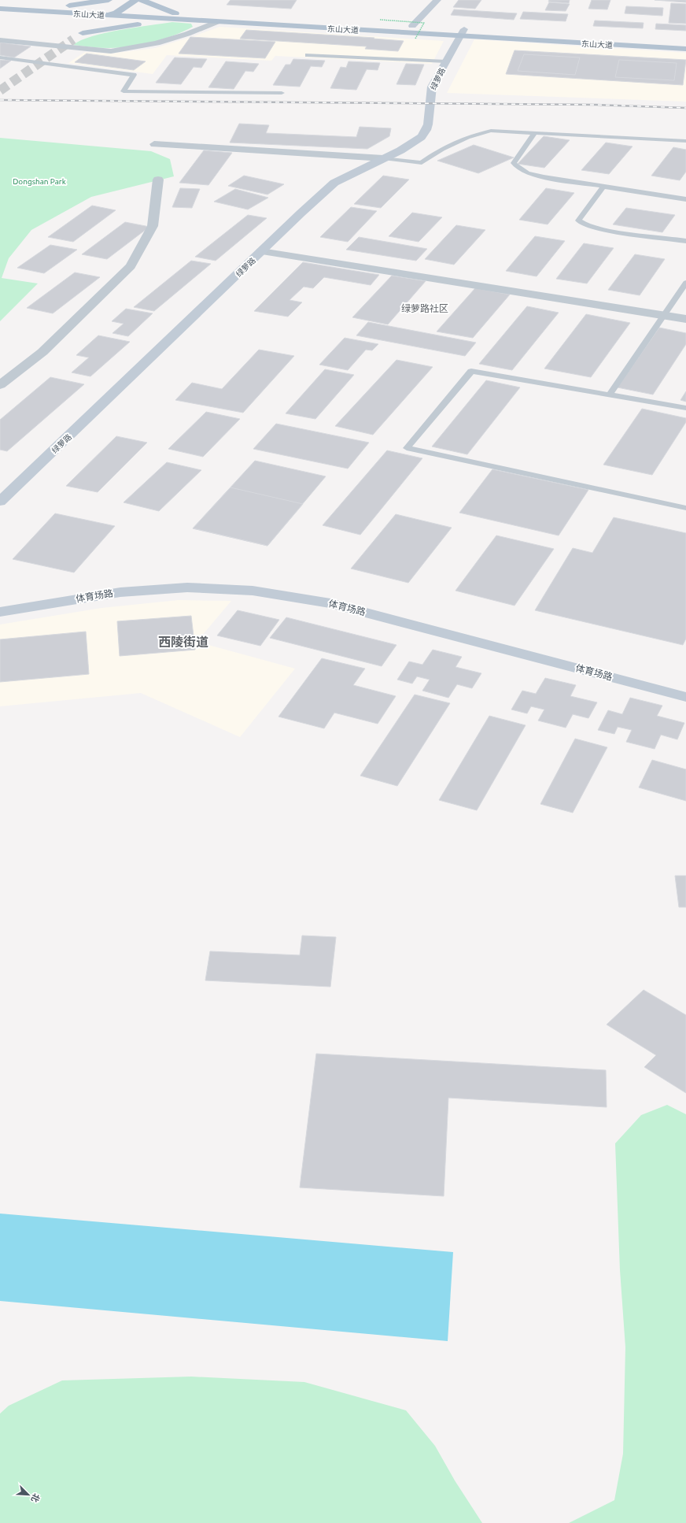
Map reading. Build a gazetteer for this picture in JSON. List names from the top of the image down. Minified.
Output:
{"streets":{"main road":["东山大道"],"street":["绿萝路","体育场路"]},"crossings":[["东山大道","绿萝路"]],"districts":["绿萝路社区","西陵街道"],"parks":["Dongshan Park"],"north":"bottom right"}
